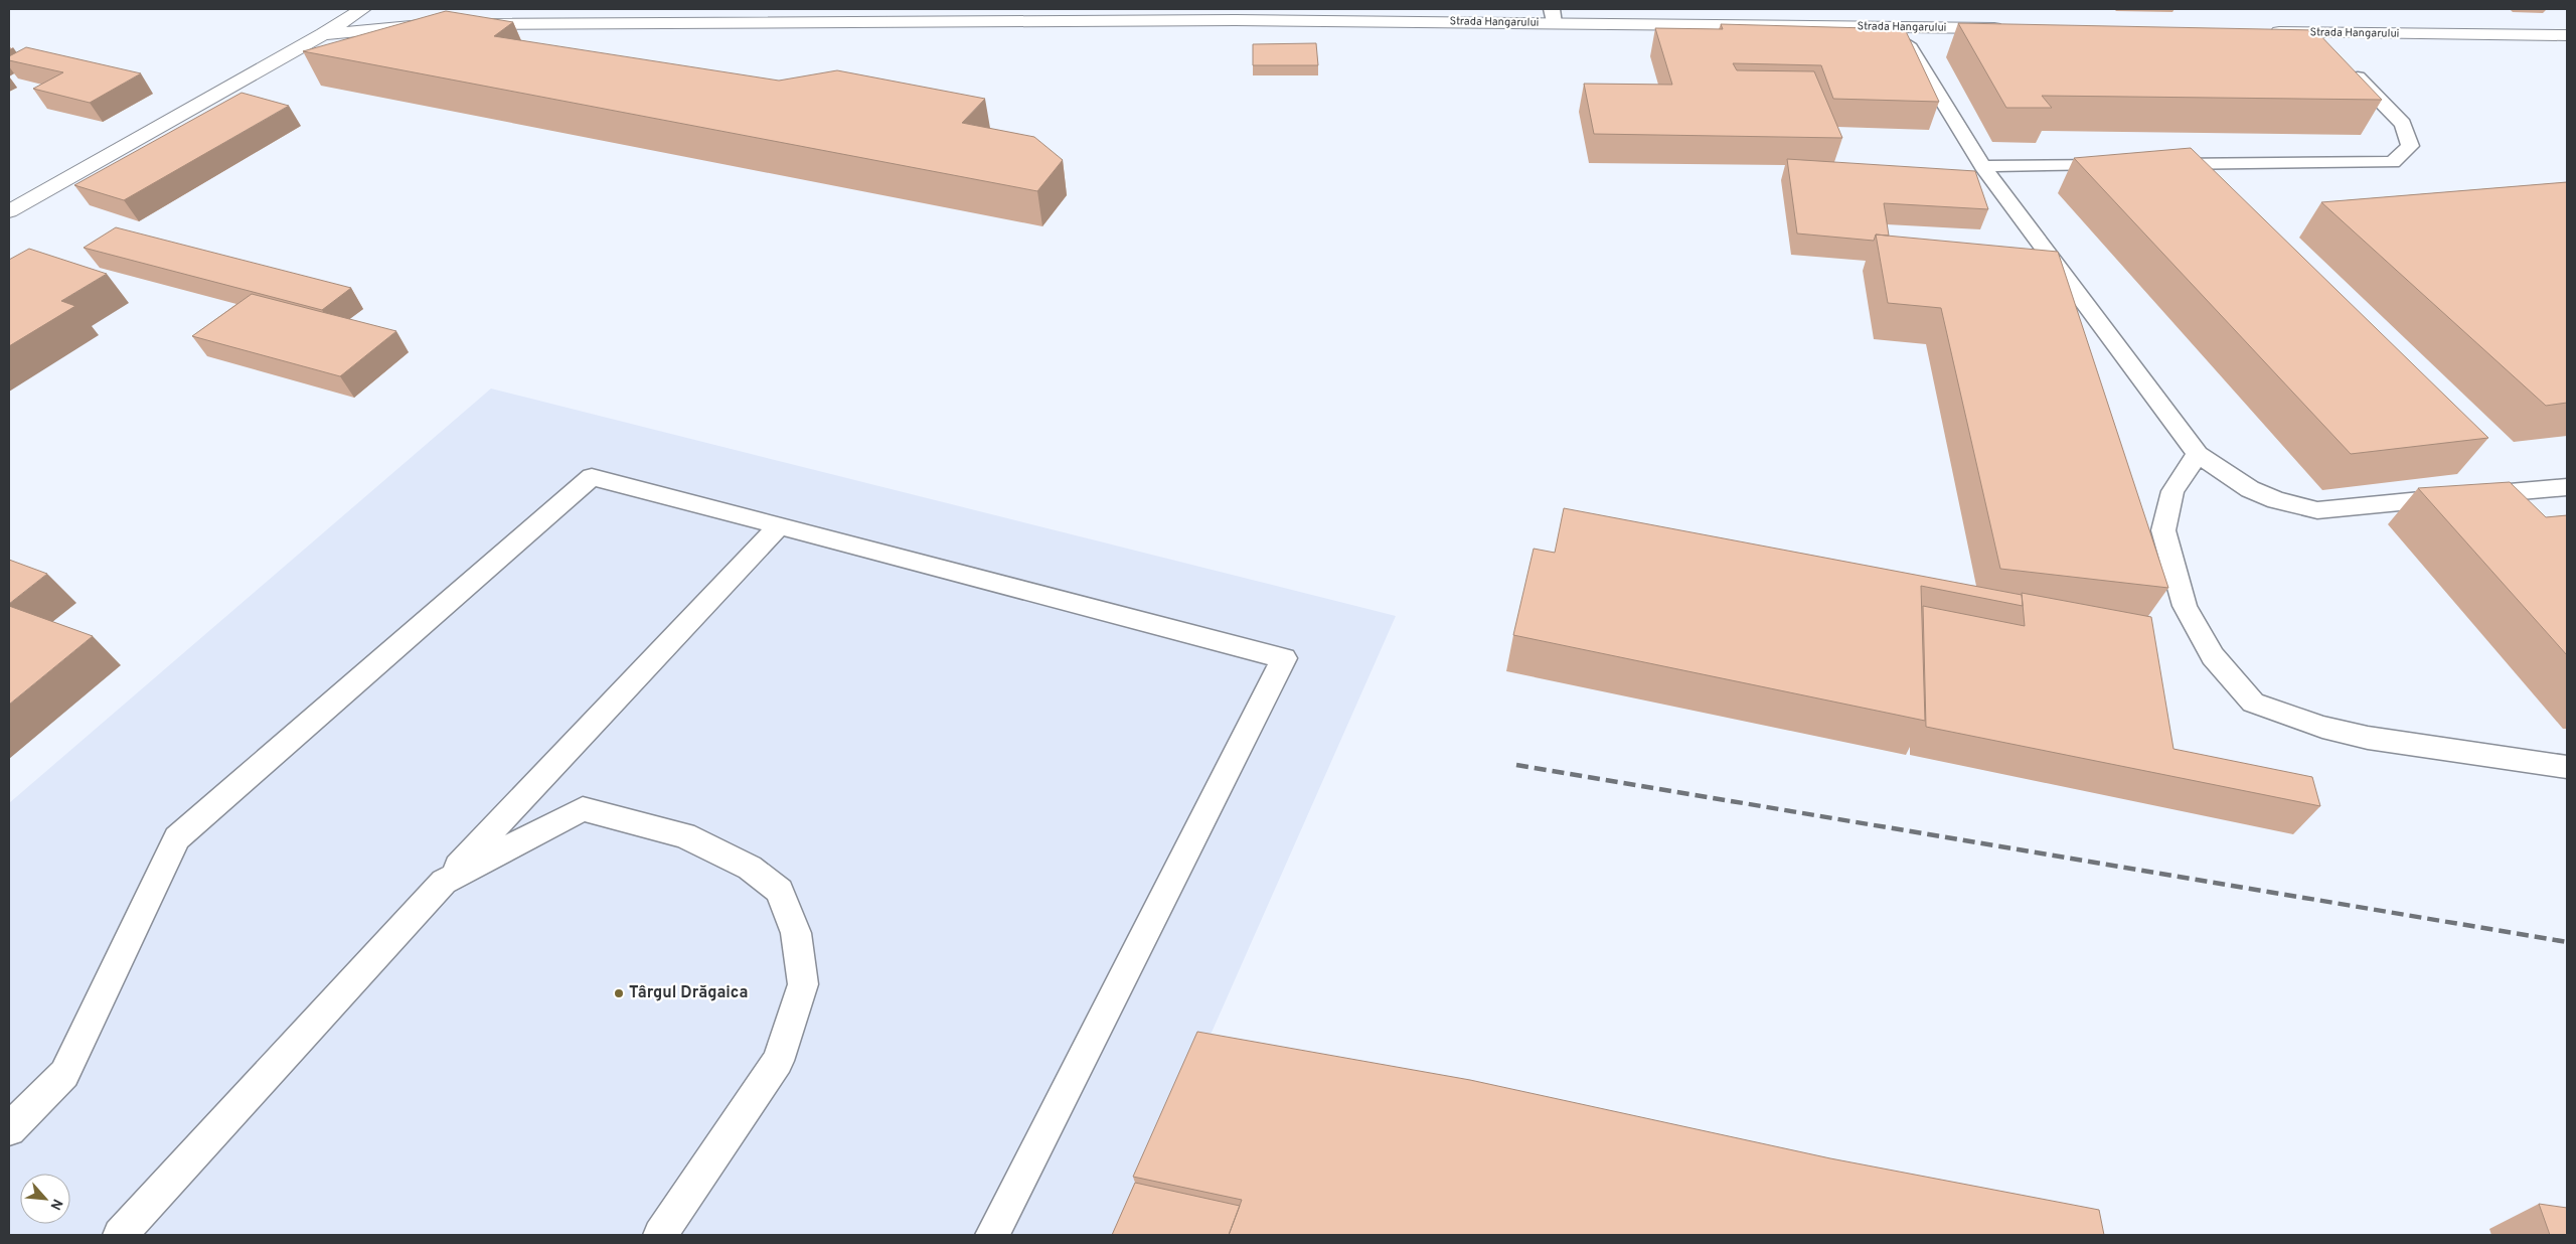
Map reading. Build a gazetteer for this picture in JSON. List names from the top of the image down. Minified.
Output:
{"streets":{"street":["Strada Hangarului"]},"places":["Târgul Drăgaica"],"north":"bottom right"}
